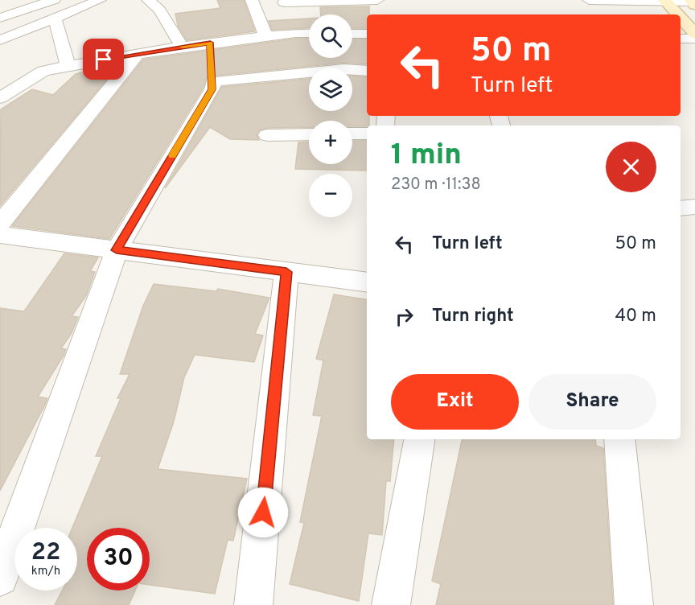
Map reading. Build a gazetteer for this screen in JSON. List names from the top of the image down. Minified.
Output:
{"page":{"map_buttons":["+","−"],"turn":["50 m","Turn left"],"heading":["1 min","230 m · 11:38"],"list":[{"name":"Turn left","value":"50 m"},{"name":"Turn right","value":"40 m"}],"buttons":["Exit","Share"],"speed":"22 km/h","limit":"30"}}
